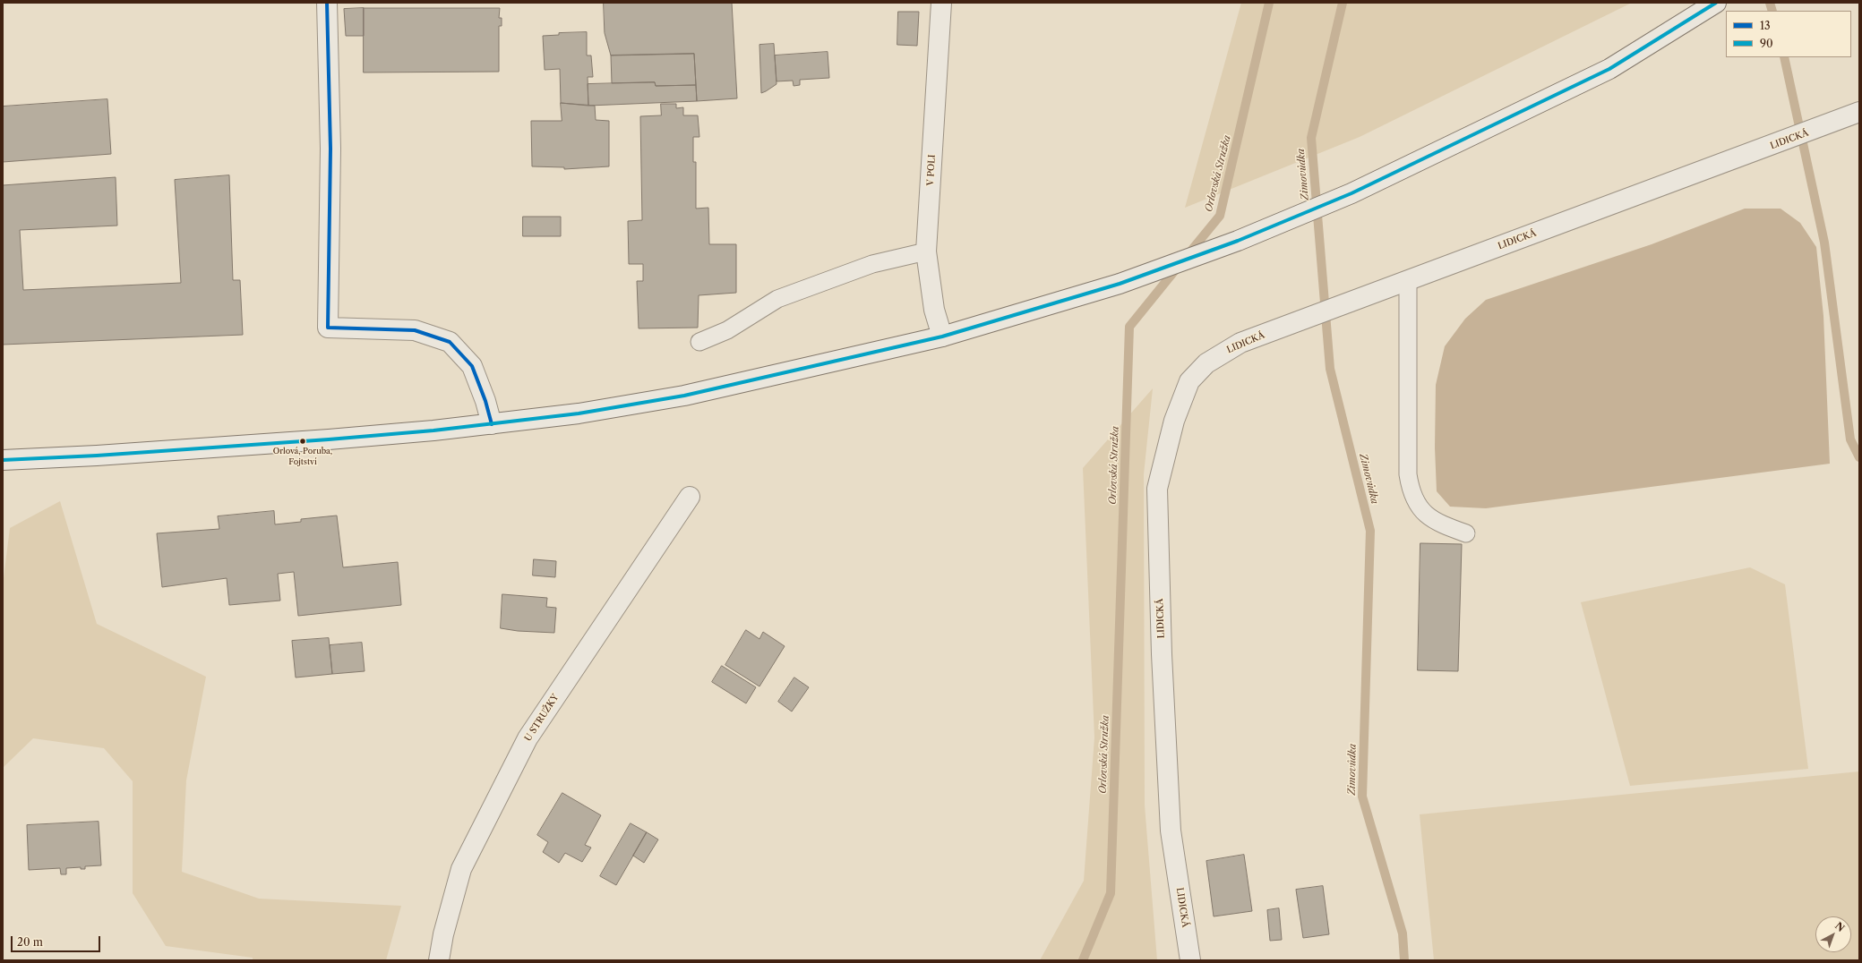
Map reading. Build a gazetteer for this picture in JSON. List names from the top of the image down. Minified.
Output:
{"streets":{"street":["LIDICKÁ","V POLI","U STRUŽKY"]},"water":["Orlovská Stružka","Zimovůdka"],"places":["Orlová, Poruba, Fojtství"],"lines":["transit line 13","transit line 90"],"legend":["13","90"],"scale_bar":"20 m","north":"top right"}
